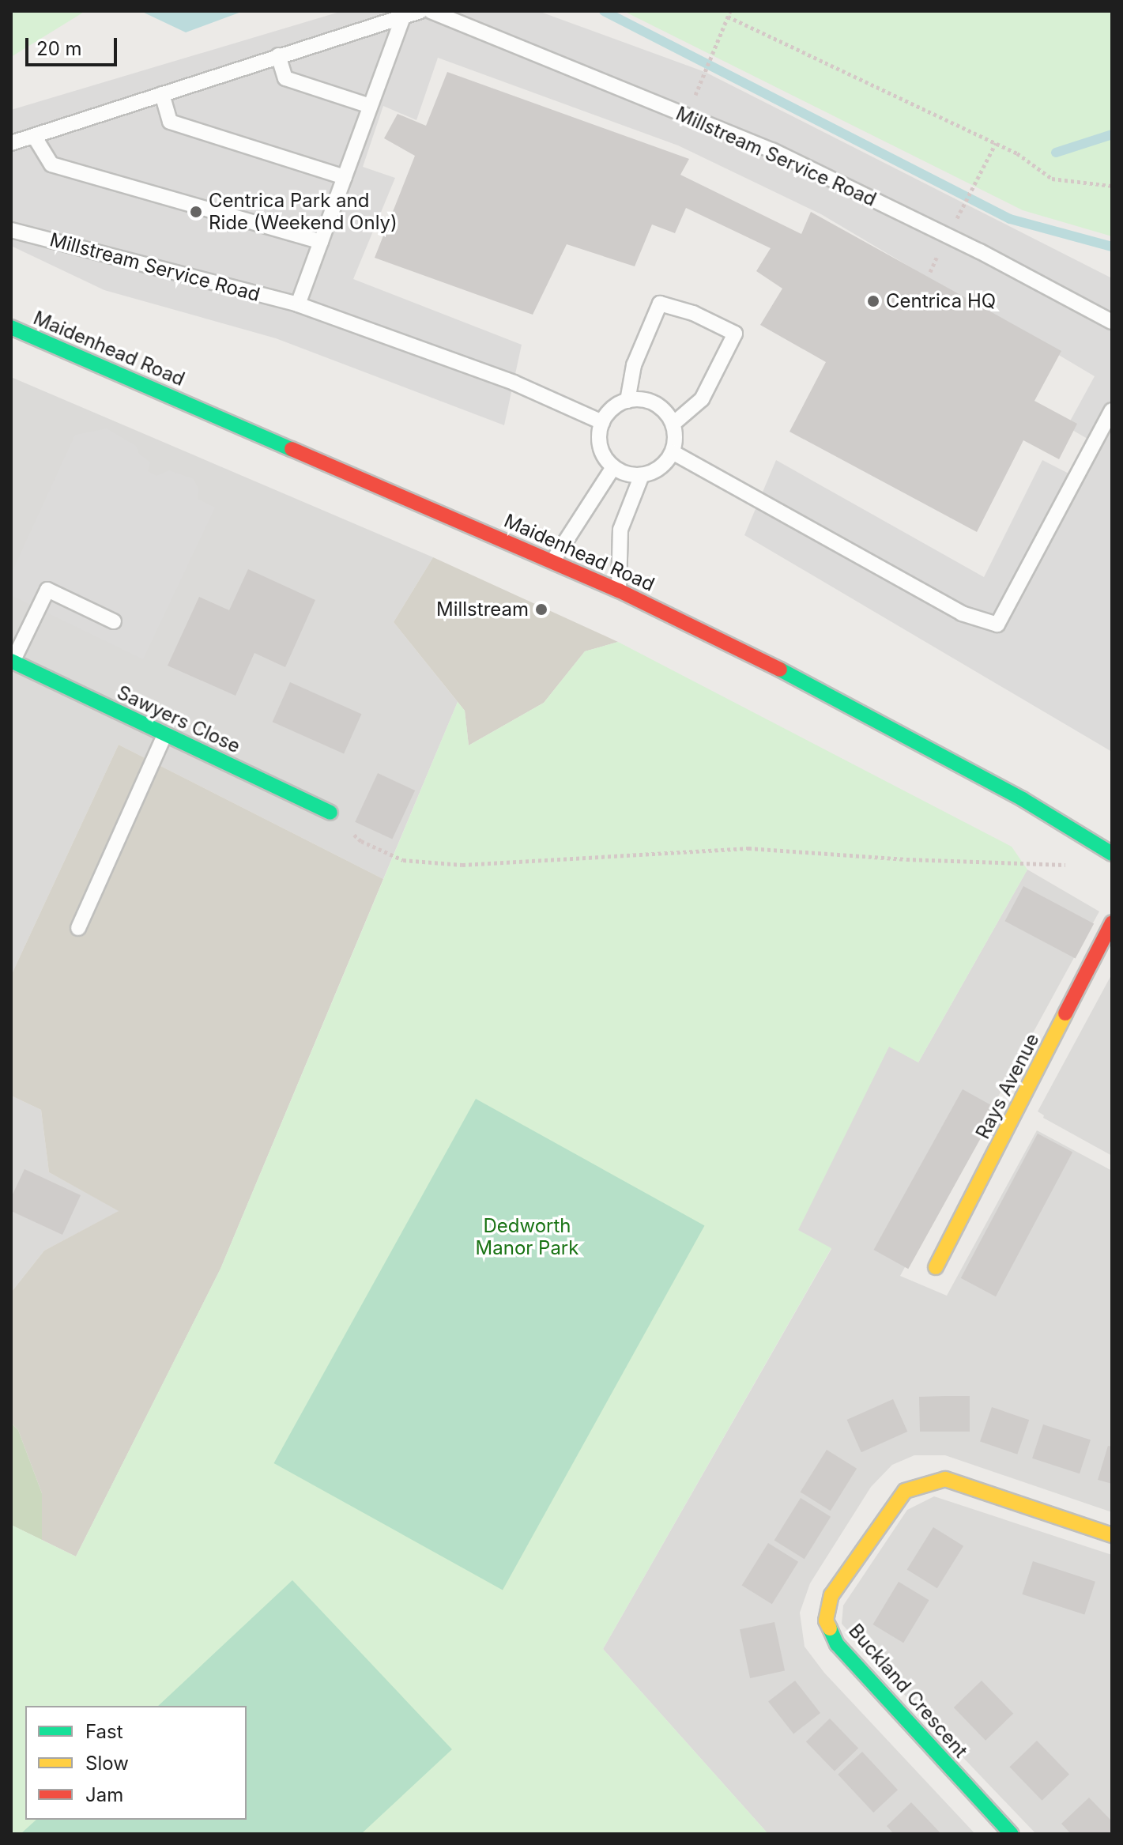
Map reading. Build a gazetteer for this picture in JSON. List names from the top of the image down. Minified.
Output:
{"streets":{"street":["Maidenhead Road","Sawyers Close","Rays Avenue","Buckland Crescent"],"lane":["Millstream Service Road"]},"parks":["Dedworth Manor Park"],"places":["Centrica Park and Ride (Weekend Only)","Centrica HQ","Millstream"],"legend":["Fast","Slow","Jam"],"scale_bar":"20 m"}
